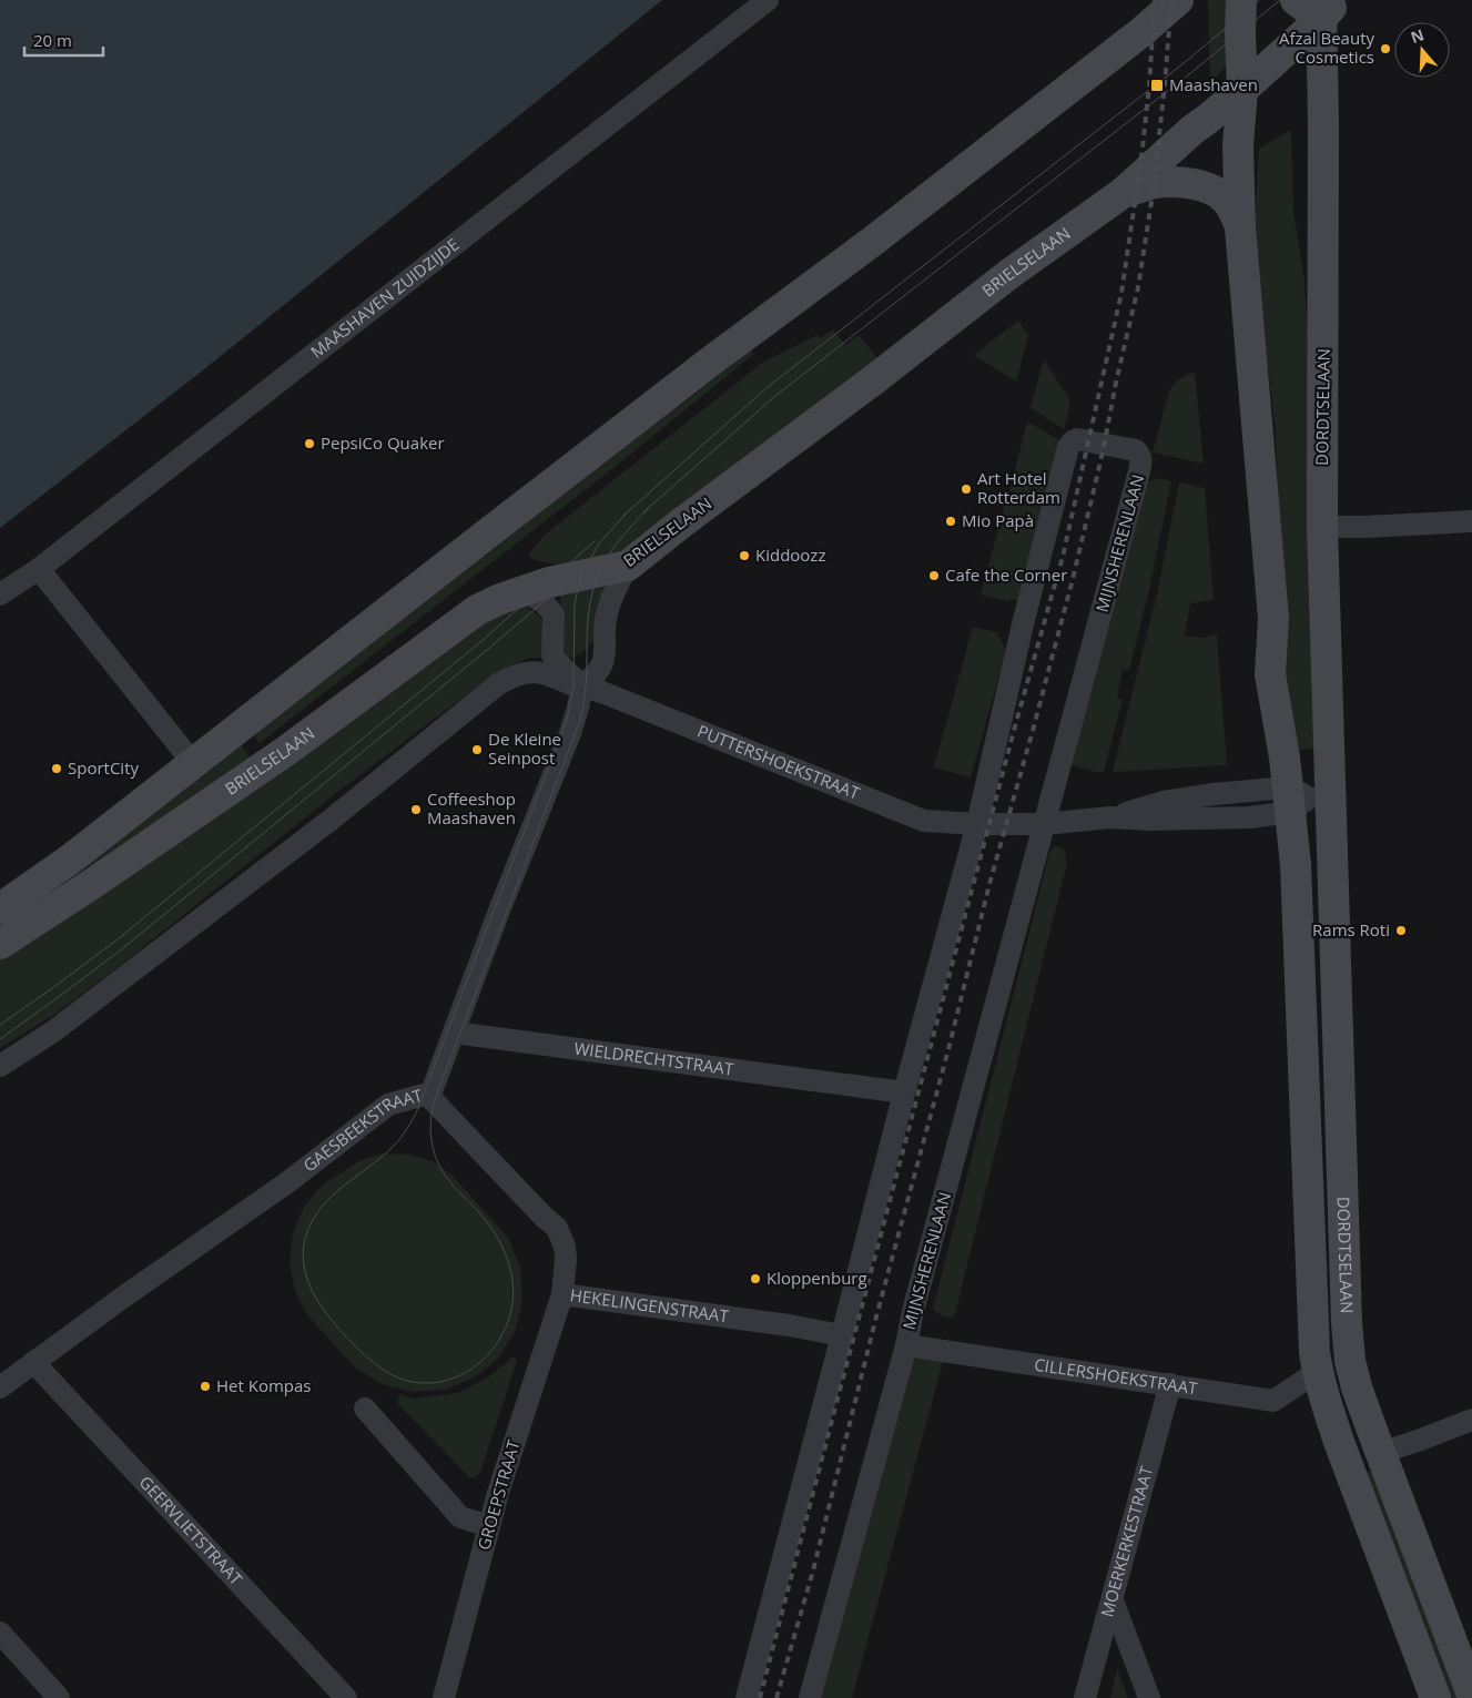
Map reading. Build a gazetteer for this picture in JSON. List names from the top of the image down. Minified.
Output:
{"streets":{"main road":["BRIELSELAAN","DORDTSELAAN"],"street":["MAASHAVEN ZUIDZIJDE","MIJNSHERENLAAN","PUTTERSHOEKSTRAAT","WIELDRECHTSTRAAT","GAESBEEKSTRAAT","HEKELINGENSTRAAT","CILLERSHOEKSTRAAT","GROEPSTRAAT","GEERVLIETSTRAAT","MOERKERKESTRAAT"]},"crossings":[["BRIELSELAAN","DORDTSELAAN"],["DORDTSELAAN","CILLERSHOEKSTRAAT"],["MIJNSHERENLAAN","PUTTERSHOEKSTRAAT"],["MIJNSHERENLAAN","WIELDRECHTSTRAAT"],["MIJNSHERENLAAN","HEKELINGENSTRAAT"],["MIJNSHERENLAAN","CILLERSHOEKSTRAAT"],["PUTTERSHOEKSTRAAT","GAESBEEKSTRAAT"],["WIELDRECHTSTRAAT","GAESBEEKSTRAAT"],["GAESBEEKSTRAAT","HEKELINGENSTRAAT"],["GAESBEEKSTRAAT","GEERVLIETSTRAAT"],["HEKELINGENSTRAAT","GROEPSTRAAT"],["CILLERSHOEKSTRAAT","MOERKERKESTRAAT"]],"places":{"other":["Afzal Beauty Cosmetics","PepsiCo Quaker","Art Hotel Rotterdam","Mio Papà","Kiddoozz","Cafe the Corner","De Kleine Seinpost","SportCity","Coffeeshop Maashaven","Rams Roti","Kloppenburg","Het Kompas"],"transit":["Maashaven"]},"scale_bar":"20 m","north":"top"}
